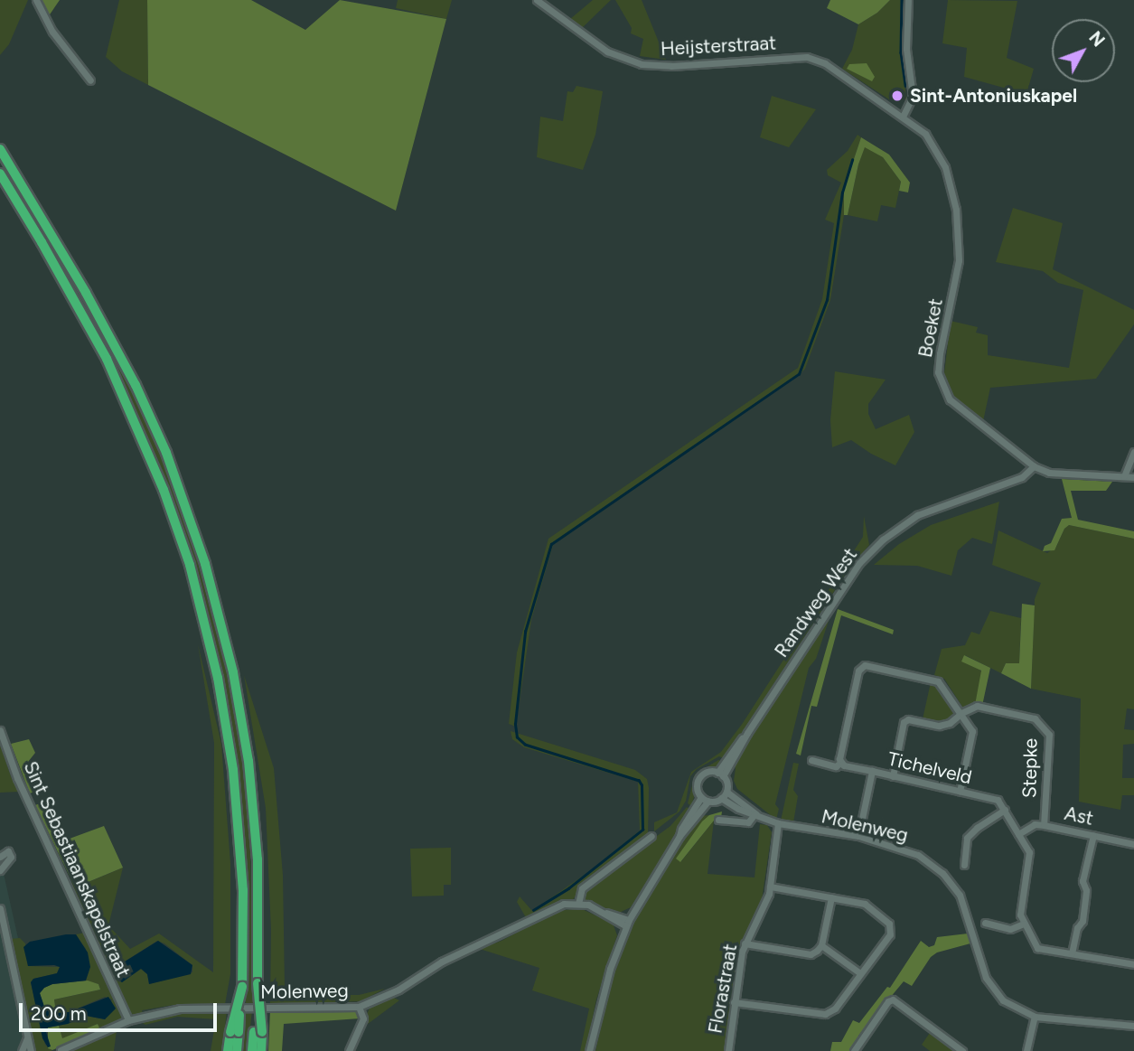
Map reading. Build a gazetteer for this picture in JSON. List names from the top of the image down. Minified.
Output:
{"streets":{"street":["Heijsterstraat","Boeket","Randweg West","Tichelveld","Stepke","Ast","Molenweg","Sint Sebastiaanskapelstraat","Florastraat"]},"crossings":[["Heijsterstraat","Boeket"],["Boeket","Randweg West"],["Randweg West","Molenweg"],["Tichelveld","Stepke"],["Tichelveld","Molenweg"],["Stepke","Ast"],["Molenweg","Sint Sebastiaanskapelstraat"],["Molenweg","Florastraat"]],"places":["Sint-Antoniuskapel"],"scale_bar":"200 m","north":"top right"}
